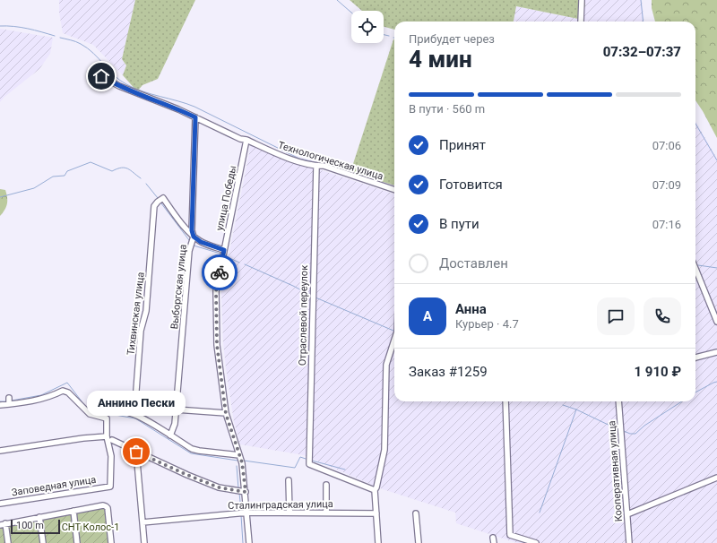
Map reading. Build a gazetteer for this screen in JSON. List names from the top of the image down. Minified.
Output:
{"streets":{"street":["Технологическая улица","улица Победы","Выборгская улица","Тихвинская улица","Отраслевой переулок","Кооперативная улица","Заповедная улица","Сталинградская улица"]},"crossings":[["Технологическая улица","улица Победы"],["Технологическая улица","Выборгская улица"],["Технологическая улица","Отраслевой переулок"],["улица Победы","Сталинградская улица"],["Выборгская улица","Тихвинская улица"]],"parks":["СНТ Колос-1"],"places":["Аннино Пески"],"scale_bar":"100 m","page":{"heading":["4 мин","Прибудет через","07:32–07:37"],"panel":["Анна","Курьер · 4.7","Заказ #1259","1 910 ₽"],"bar":"В пути · 560 m","list":[["Принят","07:06"],["Готовится","07:09"],["В пути","07:16"],"Доставлен"],"round":"А","bubble":"Аннино Пески","scale":"100 m"}}
